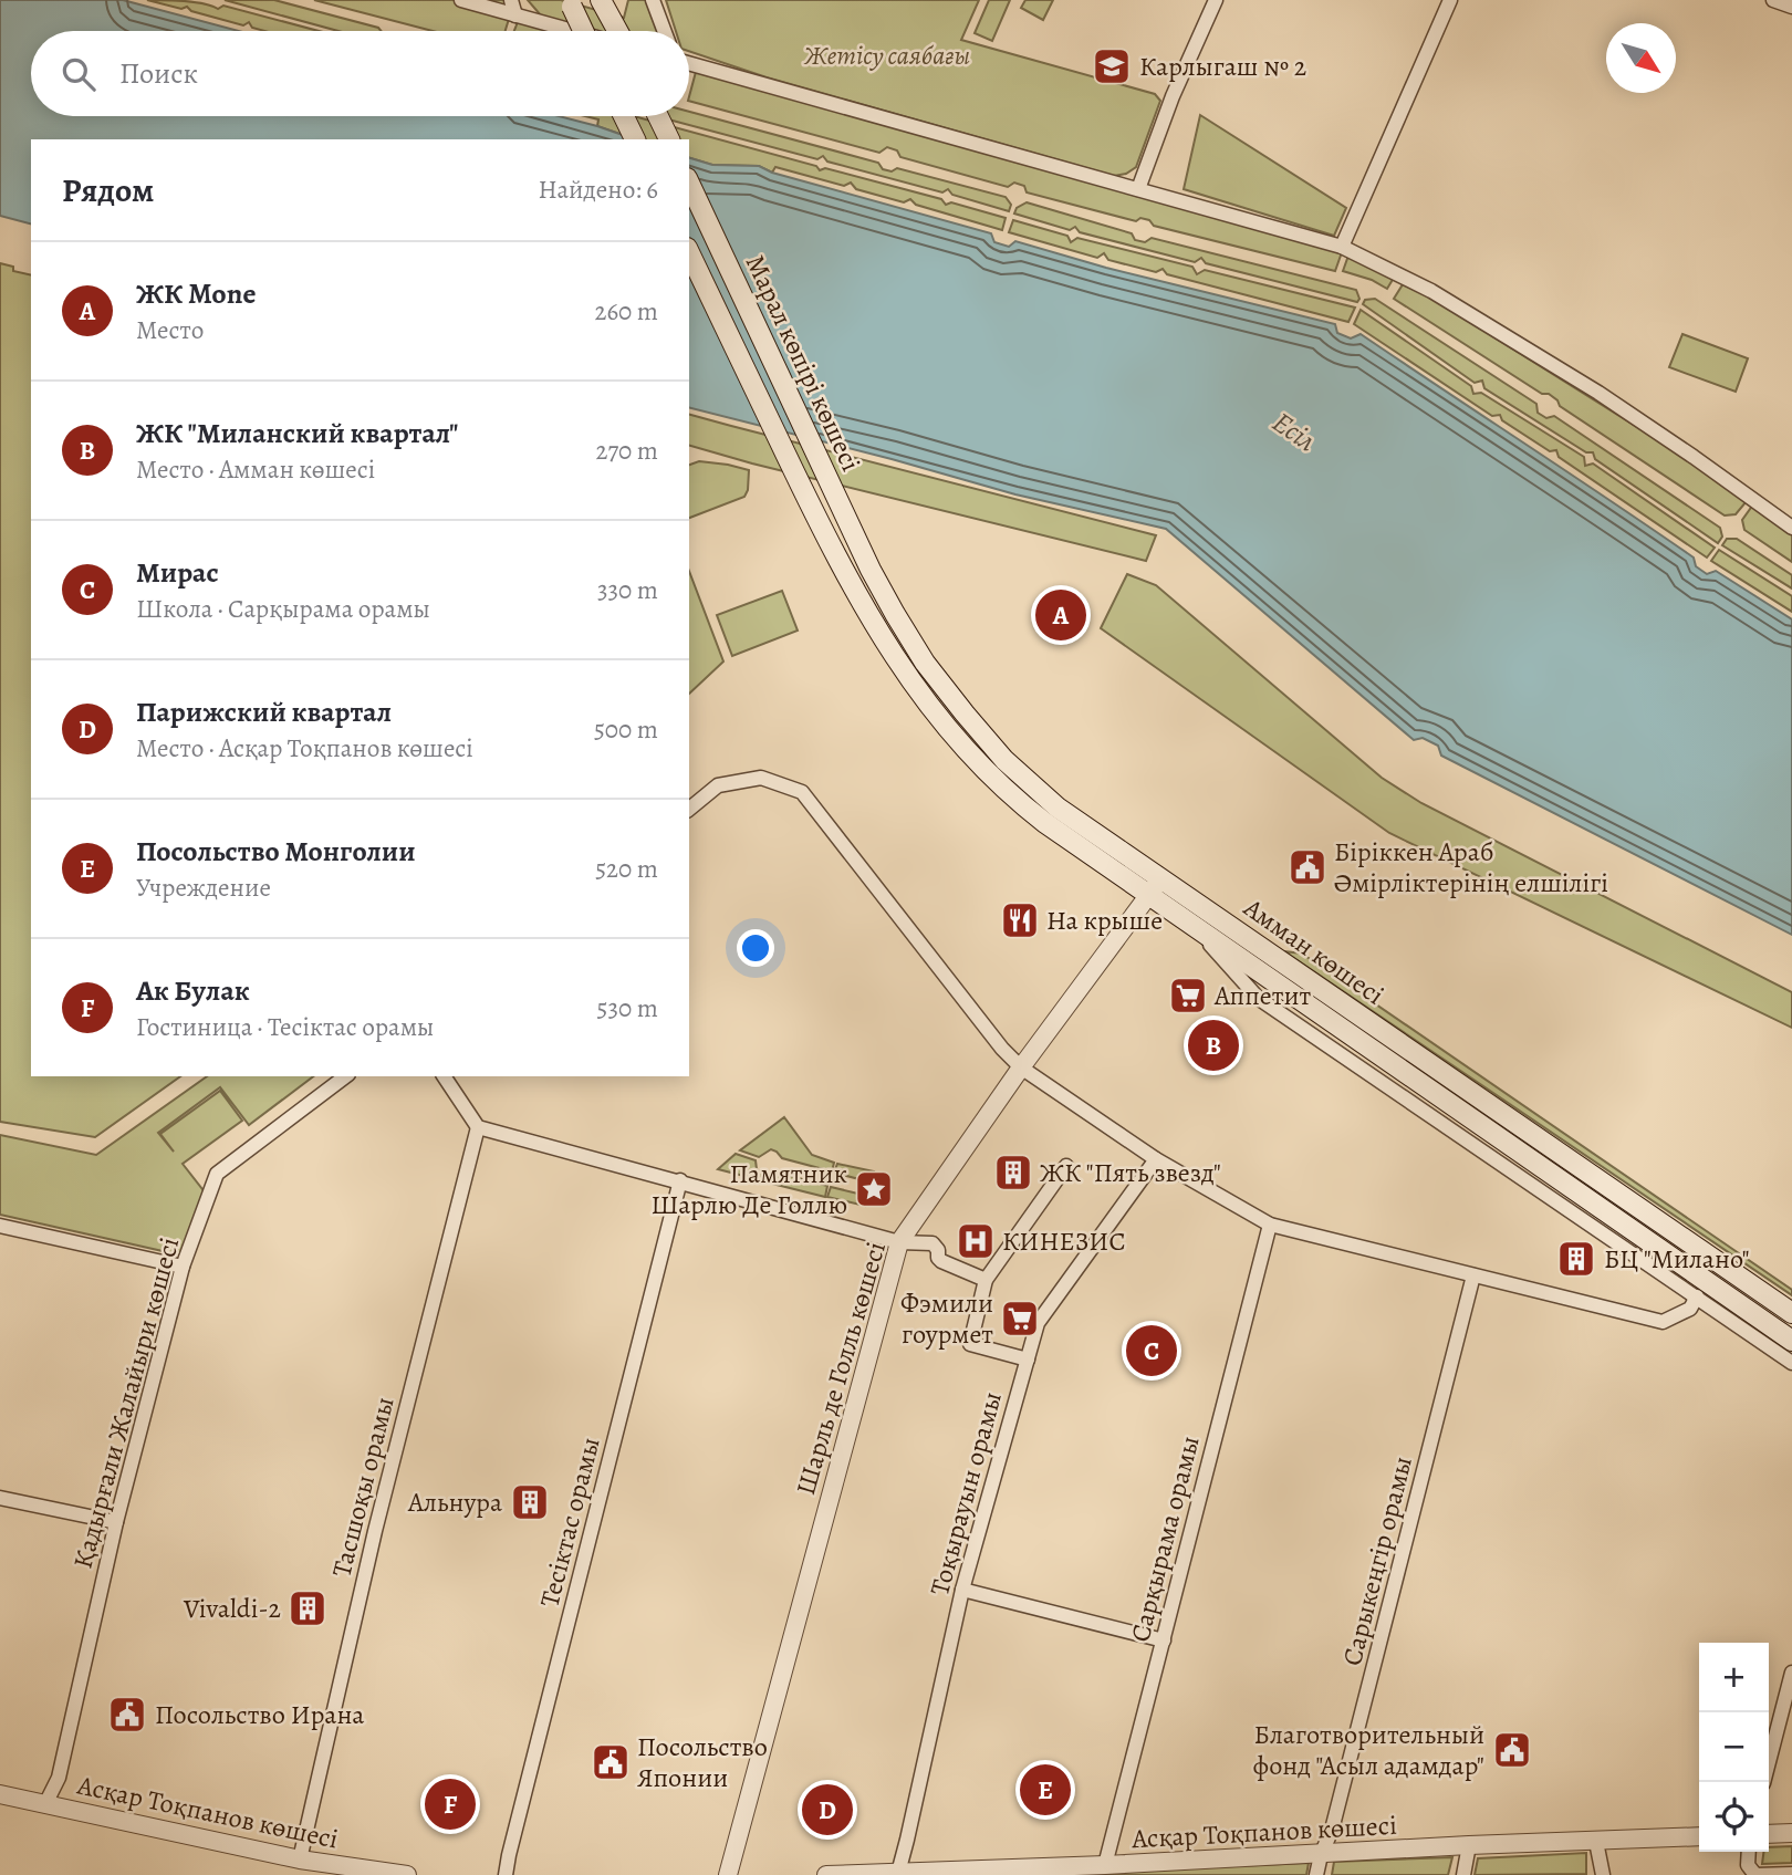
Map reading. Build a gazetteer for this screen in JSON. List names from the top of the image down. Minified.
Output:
{"streets":{"main road":["Марал көпірі көшесі","Амман көшесі"],"street":["Шарль де Голль көшесі","Қадырғали Жалайыри көшесі","Тасшоқы орамы","Тоқырауын орамы","Тесіктас орамы","Сарқырама орамы","Сарыкеңгір орамы","Асқар Тоқпанов көшесі"]},"crossings":[["Марал көпірі көшесі","Амман көшесі"],["Амман көшесі","Шарль де Голль көшесі"],["Қадырғали Жалайыри көшесі","Асқар Тоқпанов көшесі"],["Тасшоқы орамы","Асқар Тоқпанов көшесі"],["Тоқырауын орамы","Асқар Тоқпанов көшесі"],["Сарқырама орамы","Асқар Тоқпанов көшесі"],["Сарыкеңгір орамы","Асқар Тоқпанов көшесі"]],"water":["Есіл"],"parks":["Жетісу саябағы"],"places":{"school or university":["Карлыгаш № 2"],"public building":["Біріккен Араб Әмірліктерінің елшілігі","Посольство Ирана","Благотворительный фонд \"Асыл адамдар\"","Посольство Японии"],"restaurant":["На крыше"],"supermarket":["Аппетит","Фэмили гоурмет"],"building":["ЖК \"Пять звезд\"","БЦ \"Милано\"","Альнура","Vivaldi-2"],"place":["Памятник Шарлю Де Голлю"],"hospital":["КИНЕЗИС"]},"north":"bottom right","page":{"search":"Поиск","heading":["Рядом","Найдено: 6"],"list":[{"mark":"A","name":"ЖК Mone","note":"Место","value":"260 m"},{"mark":"B","name":"ЖК \"Миланский квартал\"","note":"Место · Амман көшесі","value":"270 m"},{"mark":"C","name":"Мирас","note":"Школа · Сарқырама орамы","value":"330 m"},{"mark":"D","name":"Парижский квартал","note":"Место · Асқар Тоқпанов көшесі","value":"500 m"},{"mark":"E","name":"Посольство Монголии","note":"Учреждение","value":"520 m"},{"mark":"F","name":"Ак Булак","note":"Гостиница · Тесіктас орамы","value":"530 m"}],"pins":["A","B","C","E","F","D"],"map_buttons":["+","−"]}}
